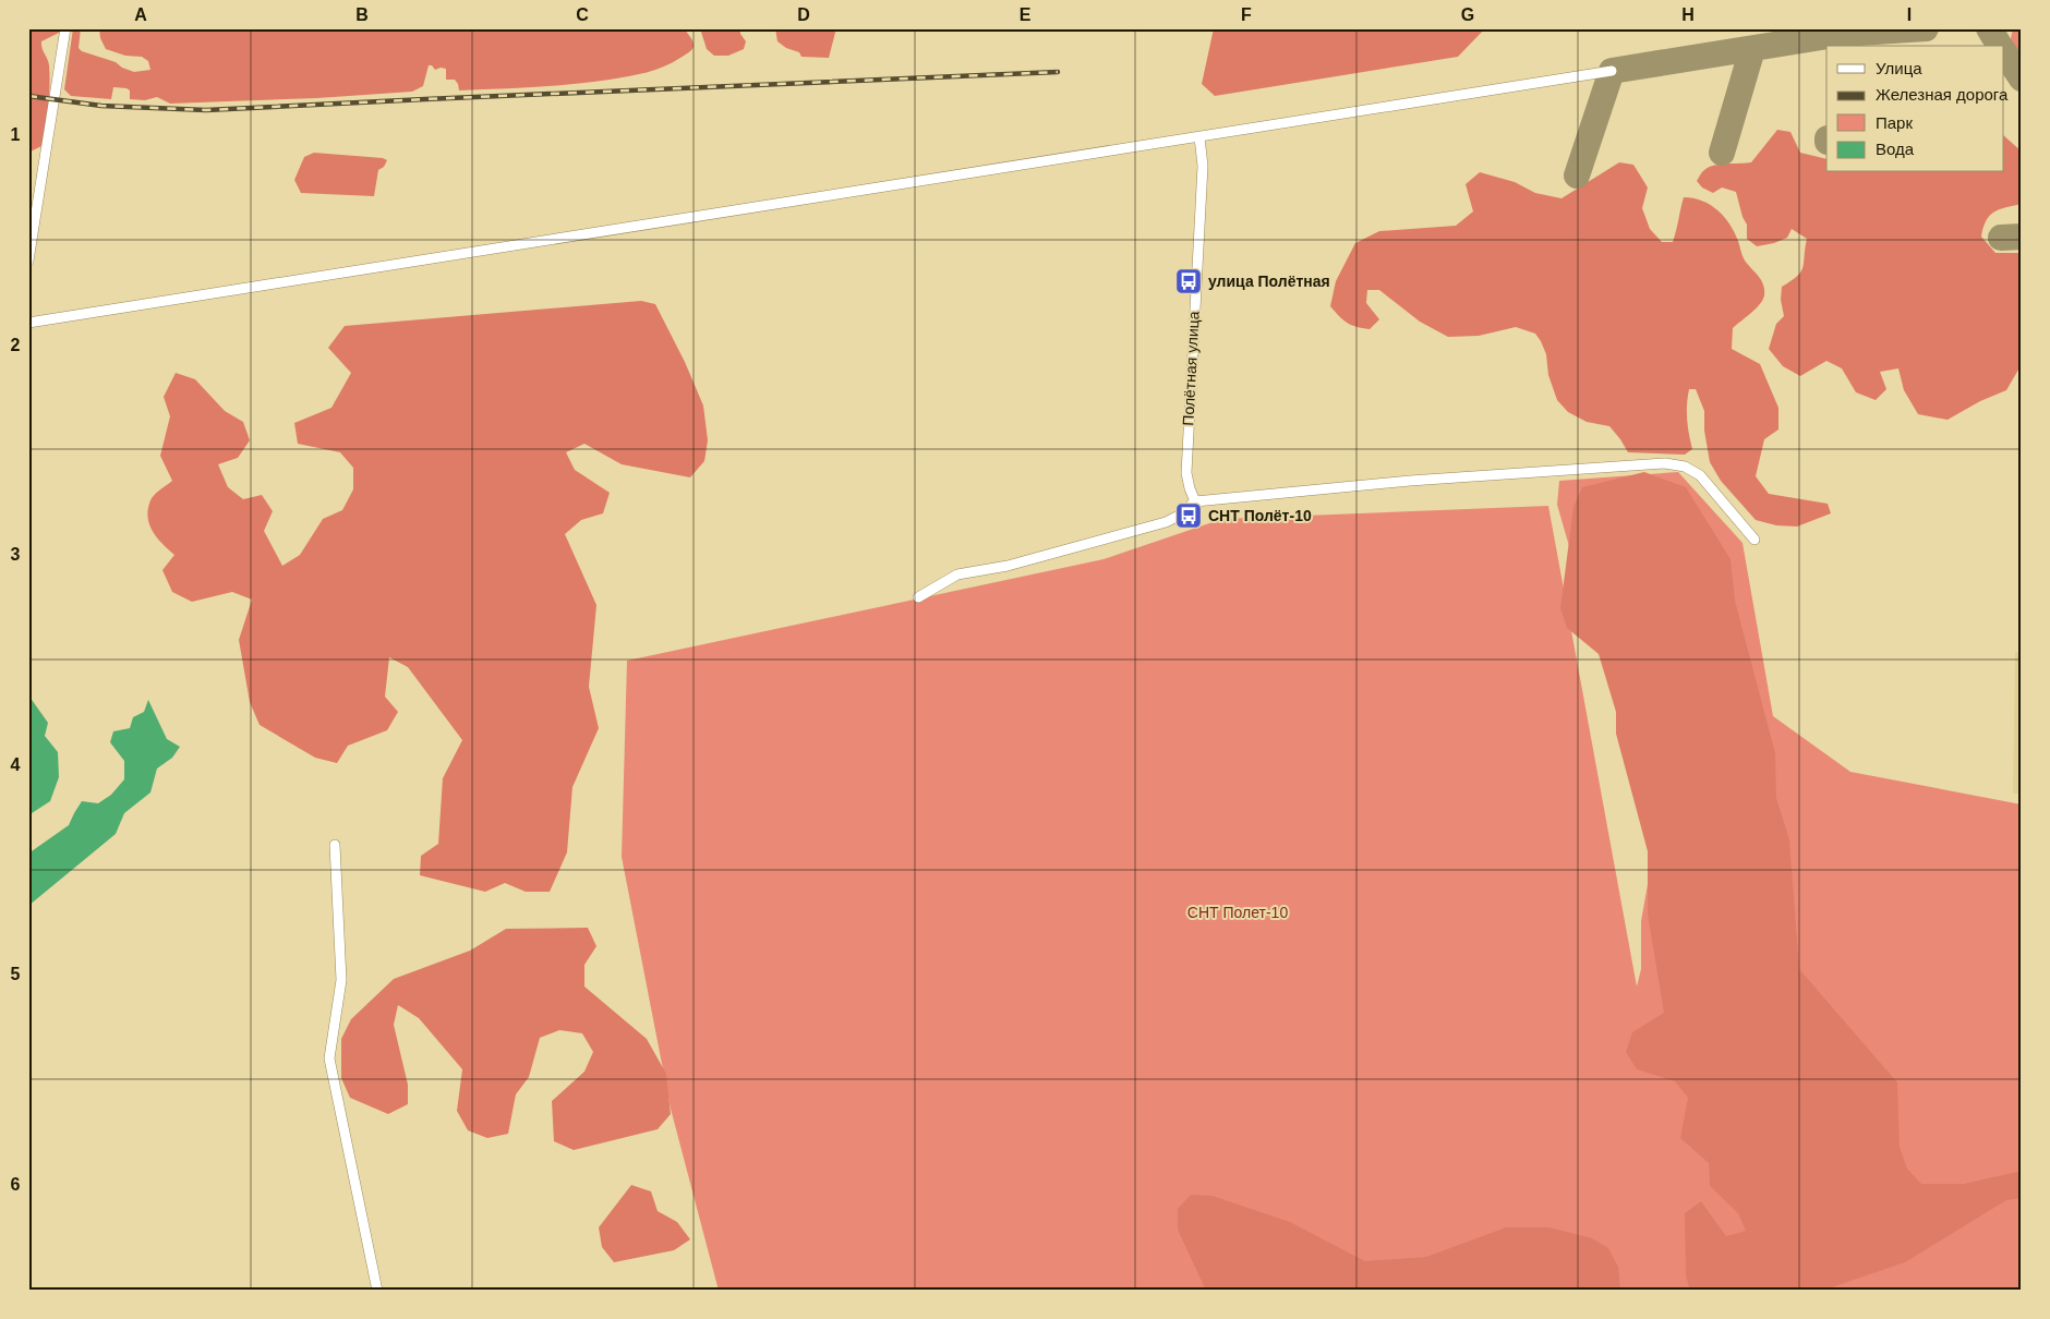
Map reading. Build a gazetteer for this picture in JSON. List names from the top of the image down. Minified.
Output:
{"streets":{"street":["Полётная улица"]},"parks":["СНТ Полет-10"],"places":{"bus stop":["улица Полётная","СНТ Полёт-10"]},"legend":["Улица","Железная дорога","Парк","Вода"],"grid":{"columns":["A","B","C","D","E","F","G","H","I"],"rows":["1","2","3","4","5","6"]}}
